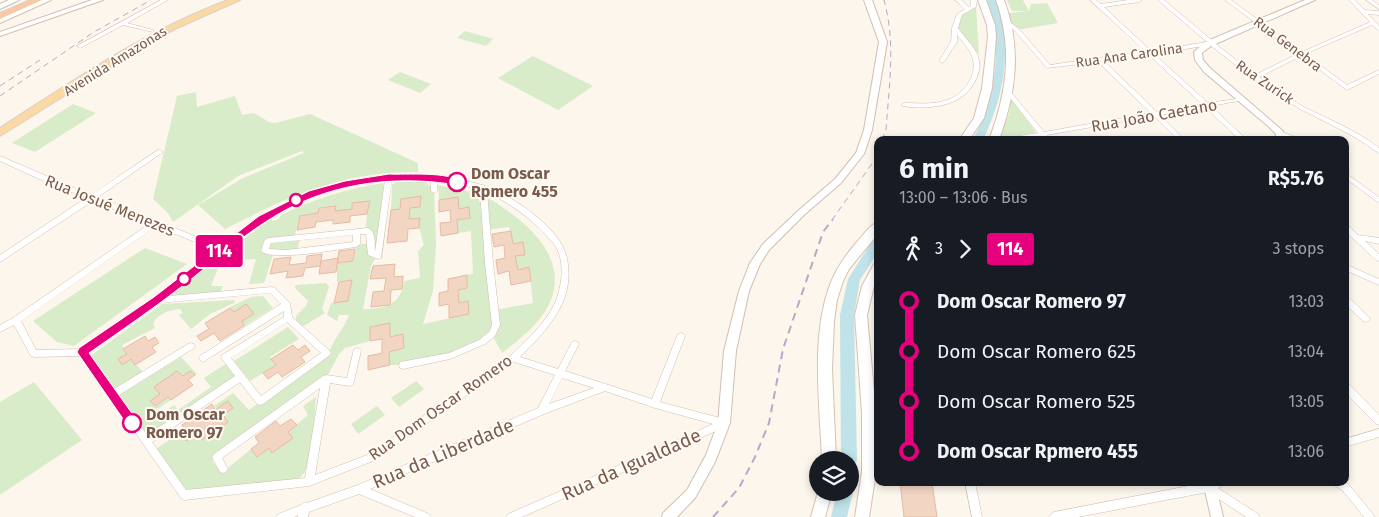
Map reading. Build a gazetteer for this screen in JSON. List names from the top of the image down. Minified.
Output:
{"streets":{"main road":["Avenida Amazonas"],"street":["Rua Genebra","Rua Ana Carolina","Rua Zurick","Rua João Caetano","Rua Josué Menezes","Rua Dom Oscar Romero","Rua da Liberdade","Rua da Igualdade"]},"crossings":[["Rua Ana Carolina","Rua Zurick"],["Rua Josué Menezes","Rua Dom Oscar Romero"]],"places":["Dom Oscar Rpmero 455","Dom Oscar Romero 97"],"lines":["bus line 114"],"page":{"on_map":"114","heading":["6 min","13:00 – 13:06 · Bus","R$5.76"],"legs":["3","114","3 stops"],"list":[{"name":"Dom Oscar Romero 97","value":"13:03"},{"name":"Dom Oscar Romero 625","value":"13:04"},{"name":"Dom Oscar Romero 525","value":"13:05"},{"name":"Dom Oscar Rpmero 455","value":"13:06"}]}}
